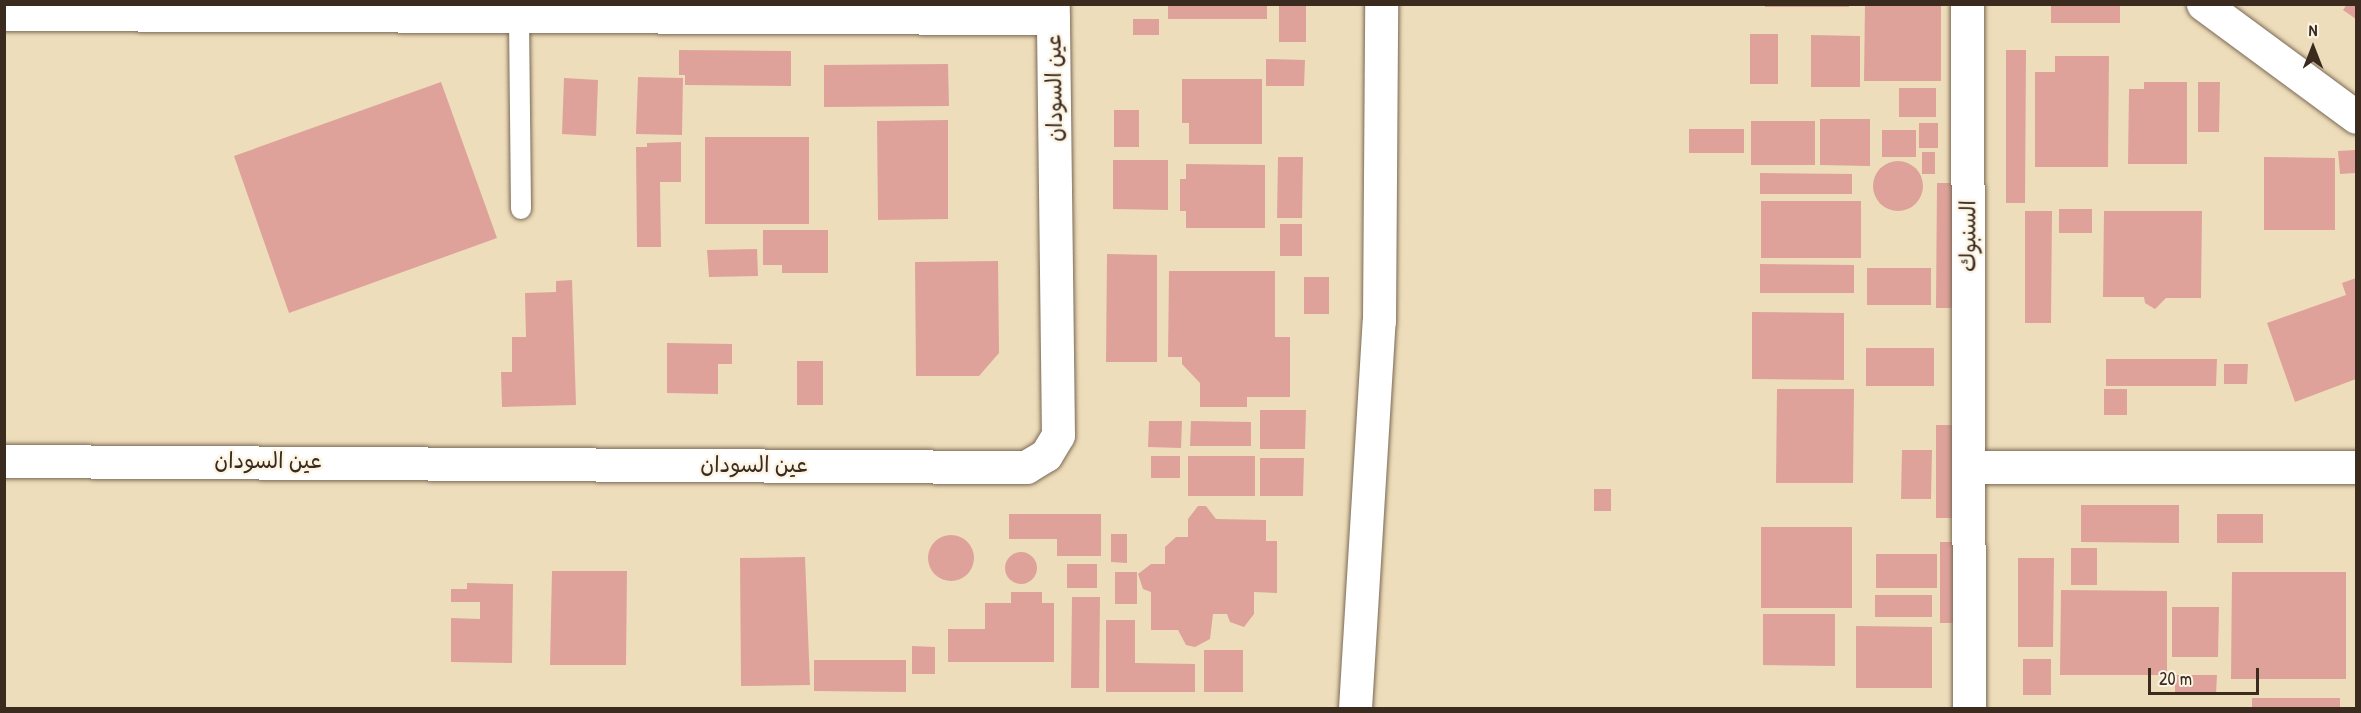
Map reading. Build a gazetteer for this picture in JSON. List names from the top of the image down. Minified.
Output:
{"streets":{"street":["عين السودان","السنبوك"]},"scale_bar":"20 m","north":"top"}
